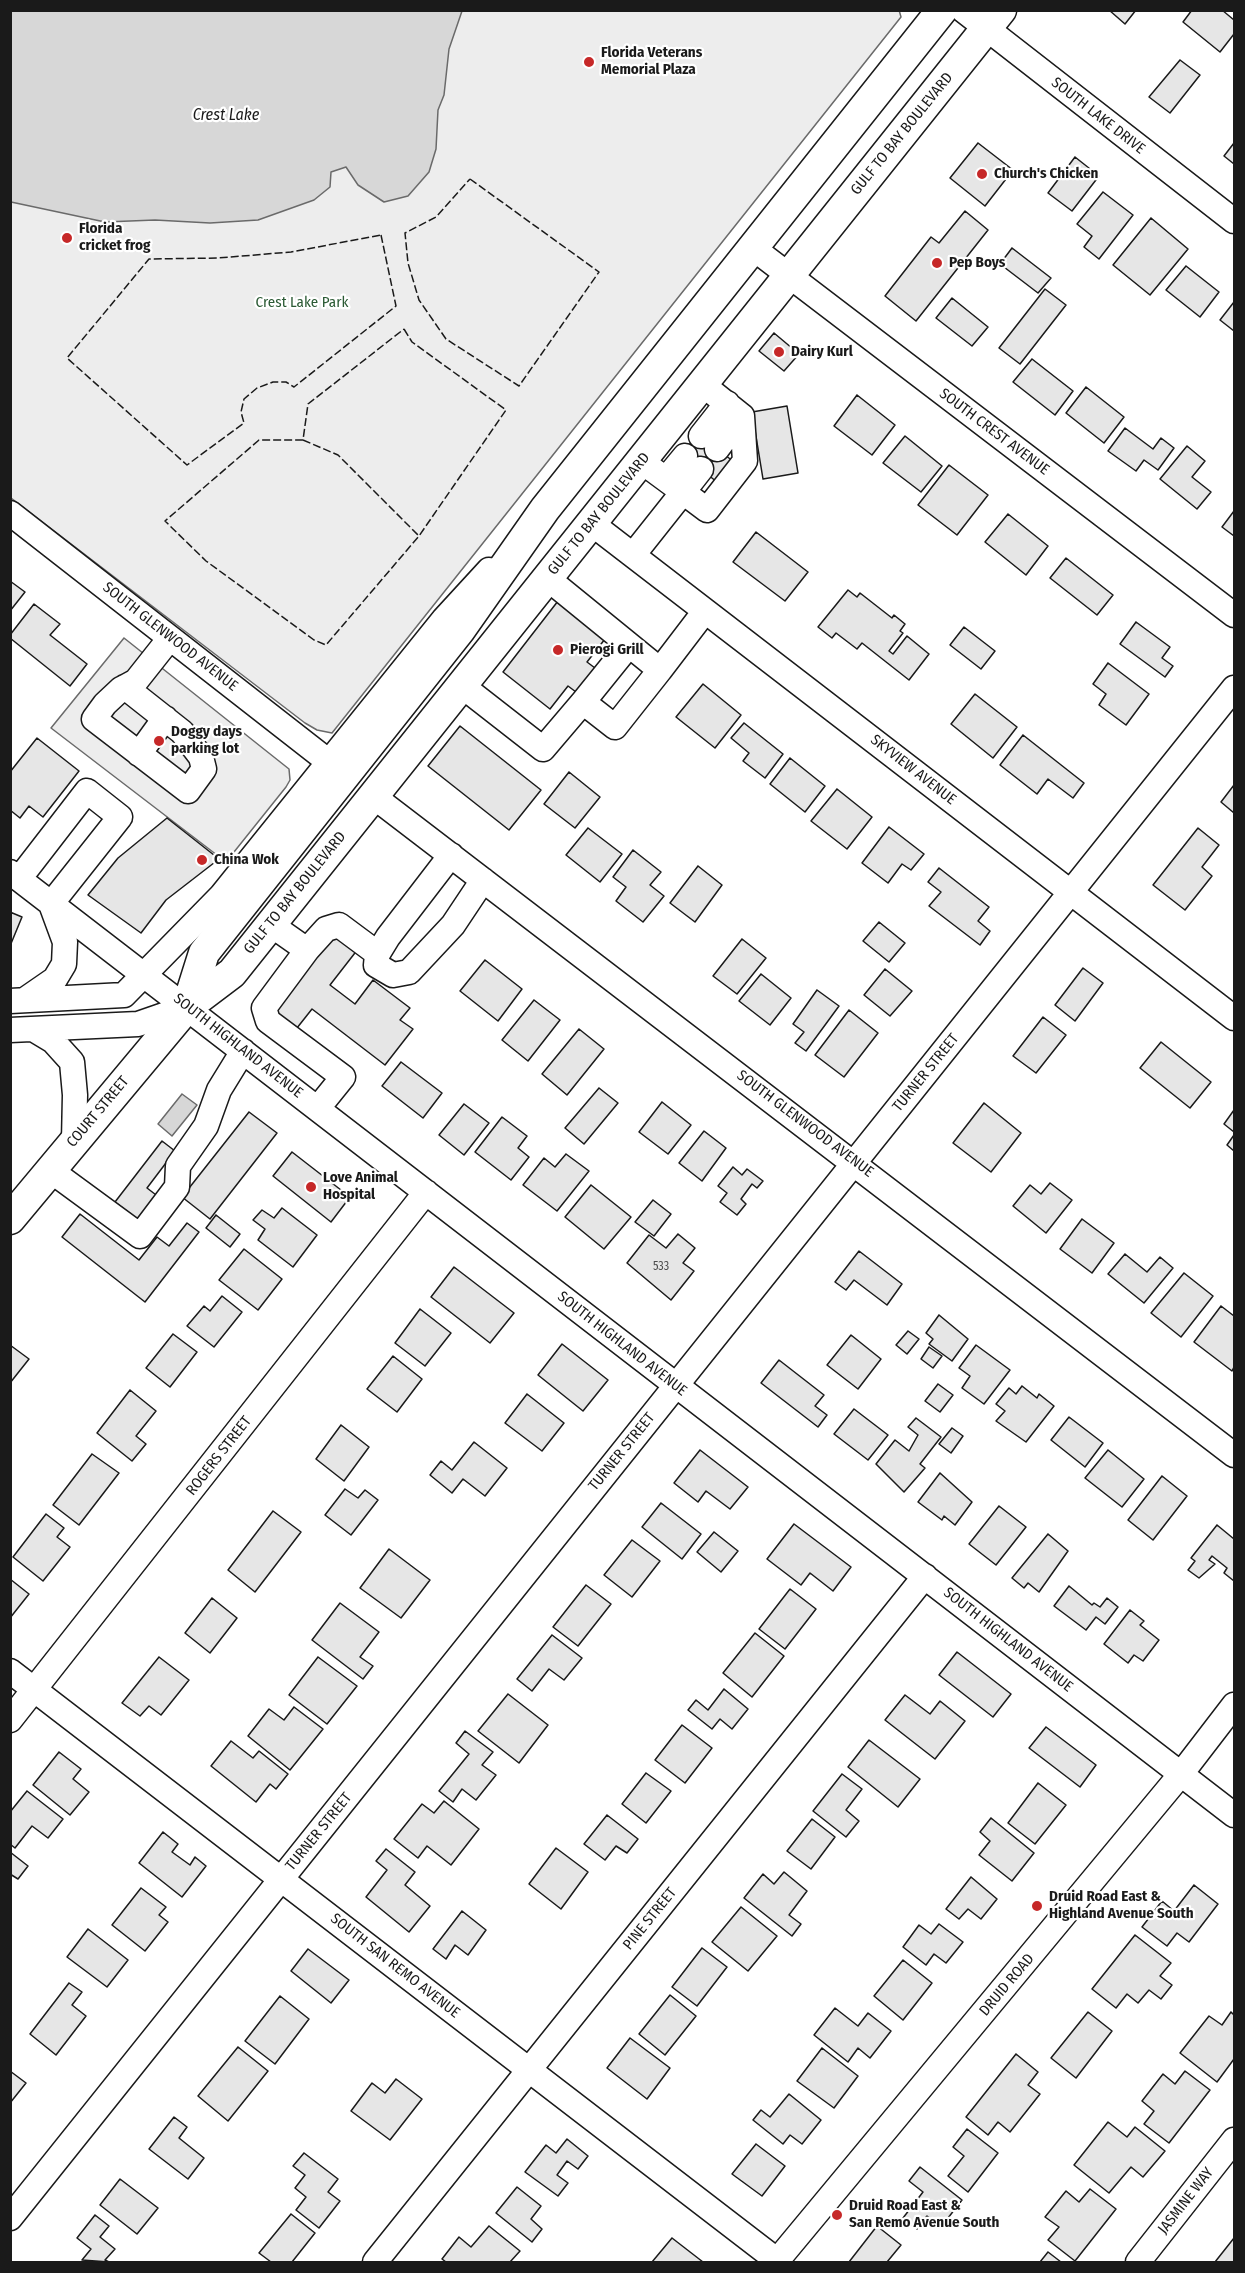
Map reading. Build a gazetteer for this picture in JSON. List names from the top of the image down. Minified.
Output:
{"streets":{"main road":["GULF TO BAY BOULEVARD","COURT STREET"],"street":["SOUTH LAKE DRIVE","SOUTH CREST AVENUE","SOUTH GLENWOOD AVENUE","SKYVIEW AVENUE","SOUTH HIGHLAND AVENUE","TURNER STREET","ROGERS STREET","PINE STREET","SOUTH SAN REMO AVENUE","DRUID ROAD","JASMINE WAY"]},"crossings":[["SOUTH LAKE DRIVE","GULF TO BAY BOULEVARD"],["GULF TO BAY BOULEVARD","SOUTH CREST AVENUE"],["GULF TO BAY BOULEVARD","SOUTH GLENWOOD AVENUE"],["GULF TO BAY BOULEVARD","SKYVIEW AVENUE"],["GULF TO BAY BOULEVARD","SOUTH HIGHLAND AVENUE"],["GULF TO BAY BOULEVARD","COURT STREET"],["SOUTH GLENWOOD AVENUE","TURNER STREET"],["SKYVIEW AVENUE","TURNER STREET"],["SOUTH HIGHLAND AVENUE","TURNER STREET"],["SOUTH HIGHLAND AVENUE","COURT STREET"],["SOUTH HIGHLAND AVENUE","ROGERS STREET"],["SOUTH HIGHLAND AVENUE","PINE STREET"],["SOUTH HIGHLAND AVENUE","DRUID ROAD"],["TURNER STREET","SOUTH SAN REMO AVENUE"],["ROGERS STREET","SOUTH SAN REMO AVENUE"],["PINE STREET","SOUTH SAN REMO AVENUE"],["SOUTH SAN REMO AVENUE","DRUID ROAD"]],"water":["Crest Lake"],"parks":["Crest Lake Park"],"places":["Florida Veterans Memorial Plaza","Church's Chicken","Florida cricket frog","Pep Boys","Dairy Kurl","Pierogi Grill","Doggy days parking lot","China Wok","Love Animal Hospital","Druid Road East & Highland Avenue South","Druid Road East & San Remo Avenue South"],"house_numbers":["533"]}
